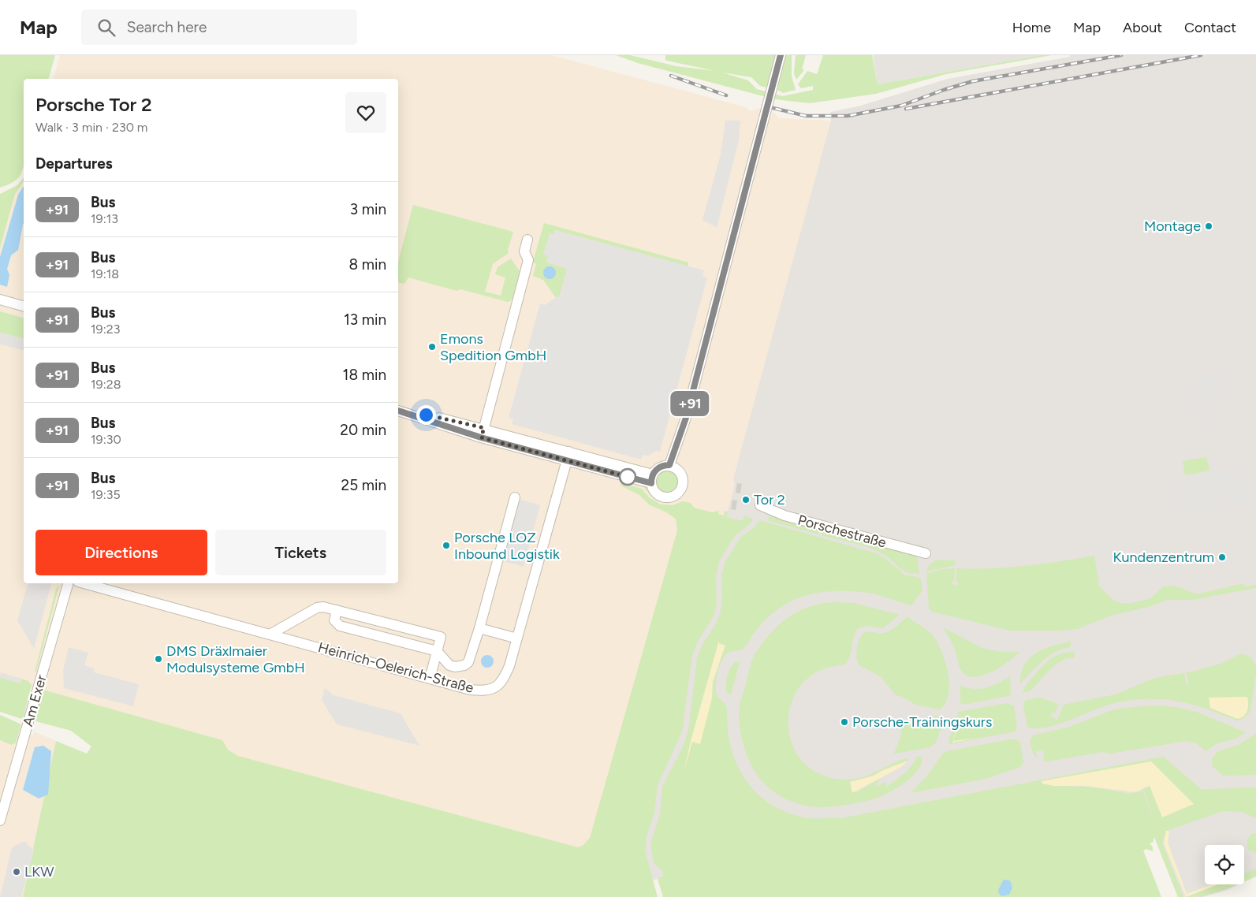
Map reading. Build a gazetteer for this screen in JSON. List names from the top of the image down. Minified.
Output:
{"streets":{"street":["Porschestraße","Heinrich-Oelerich-Straße","Am Exer"]},"places":["Montage","Emons Spedition GmbH","Tor 2","Porsche LOZ Inbound Logistik","Kundenzentrum","DMS Dräxlmaier Modulsysteme GmbH","Porsche-Trainingskurs","LKW"],"lines":["bus line +91"],"page":{"header":"Map","search":"Search here","nav":["Home","Map","About","Contact"],"on_map":"+91","heading":[["Porsche Tor 2","Walk · 3 min · 230 m"],"Departures"],"list":[{"mark":"+91","name":"Bus","note":"19:13","value":"3 min"},{"mark":"+91","name":"Bus","note":"19:18","value":"8 min"},{"mark":"+91","name":"Bus","note":"19:23","value":"13 min"},{"mark":"+91","name":"Bus","note":"19:28","value":"18 min"},{"mark":"+91","name":"Bus","note":"19:30","value":"20 min"},{"mark":"+91","name":"Bus","note":"19:35","value":"25 min"}],"buttons":["Directions","Tickets"]}}
